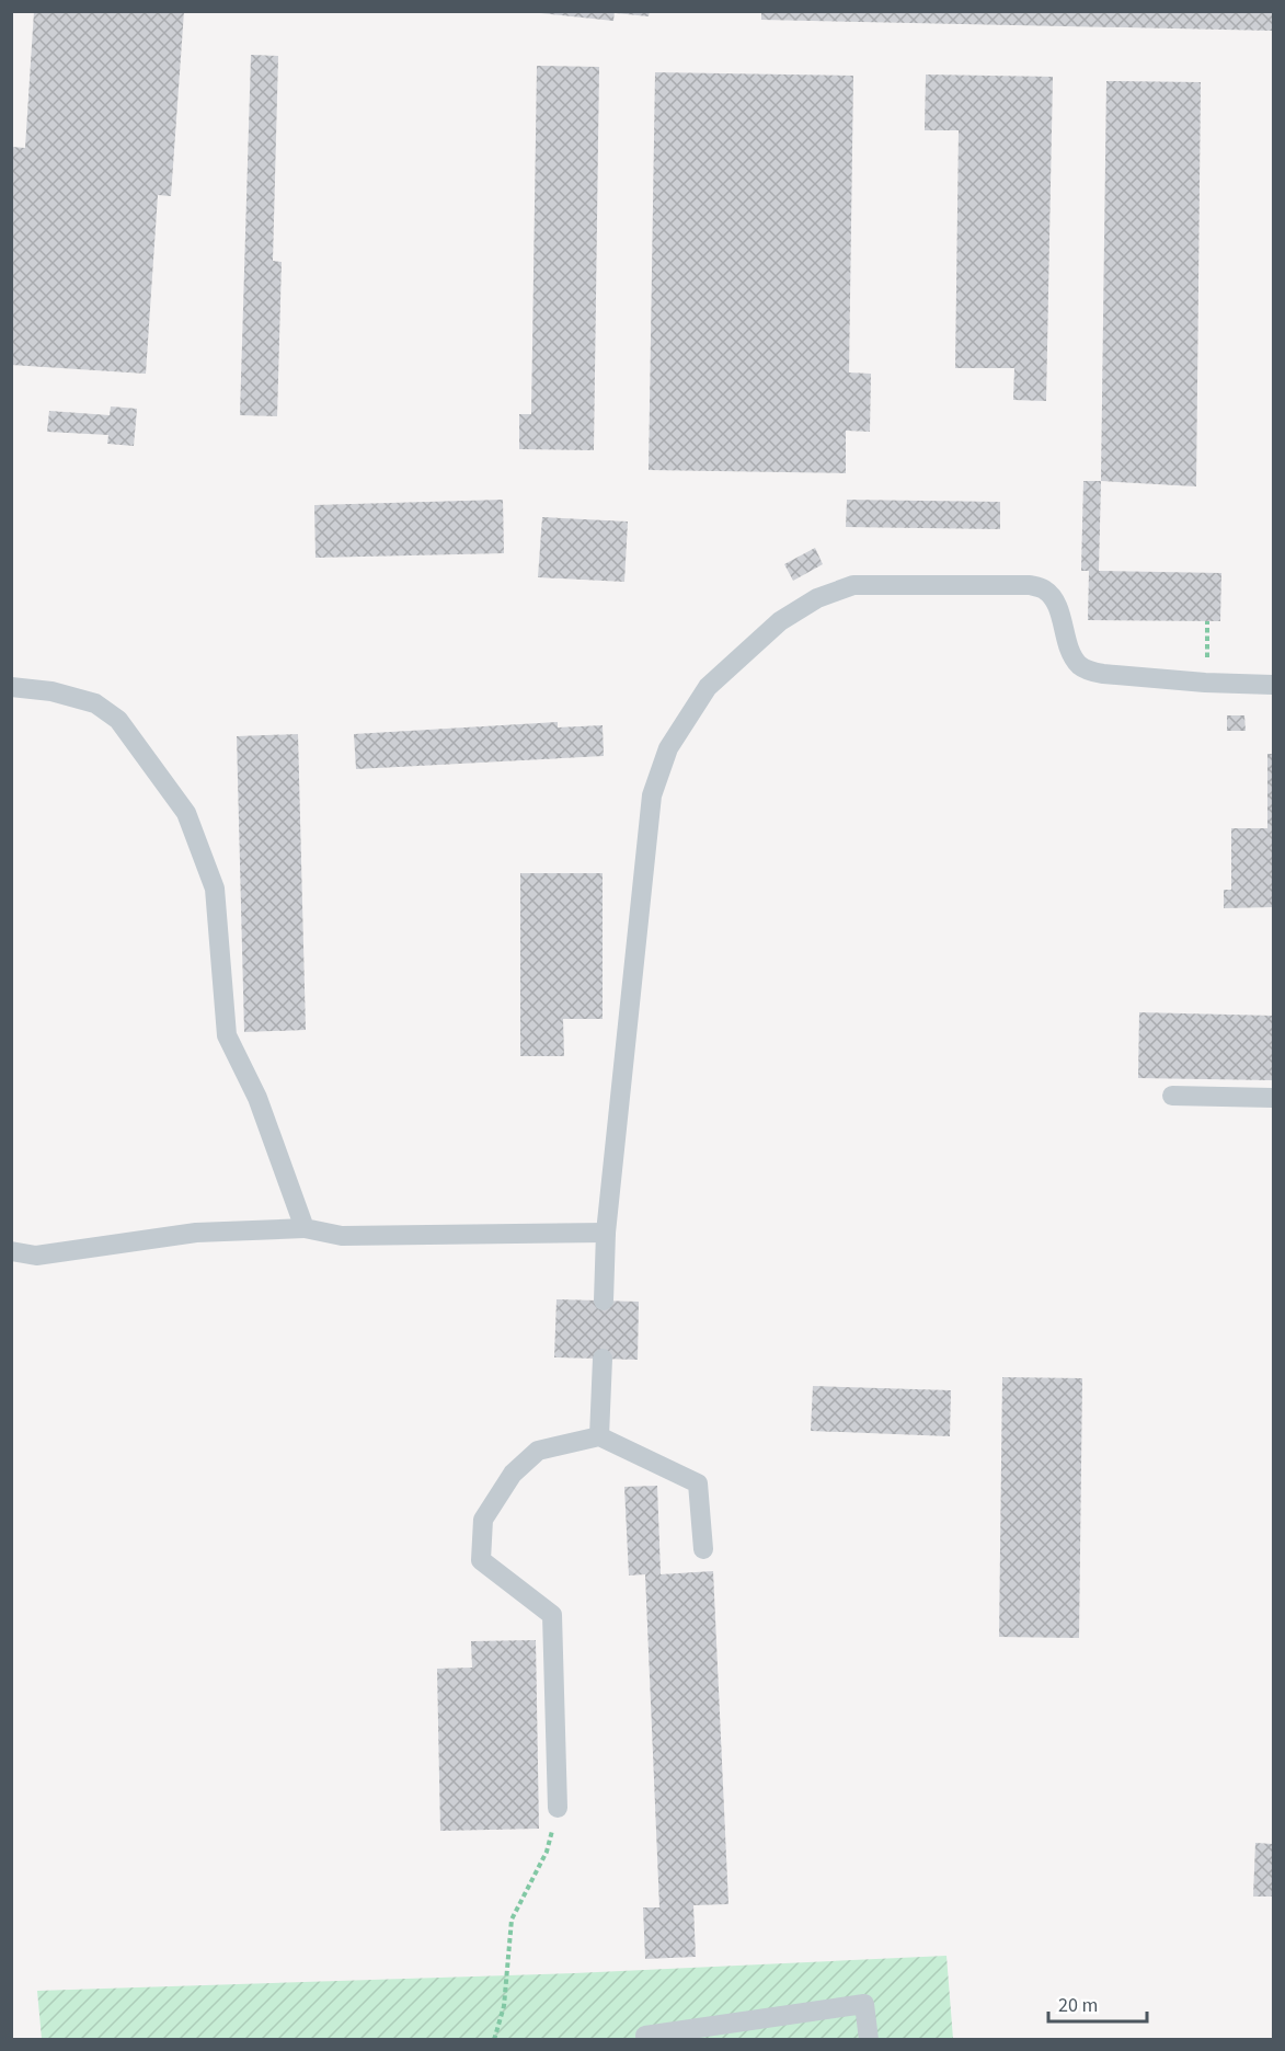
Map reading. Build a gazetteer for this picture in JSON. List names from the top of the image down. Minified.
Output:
{"scale_bar":"20 m"}
